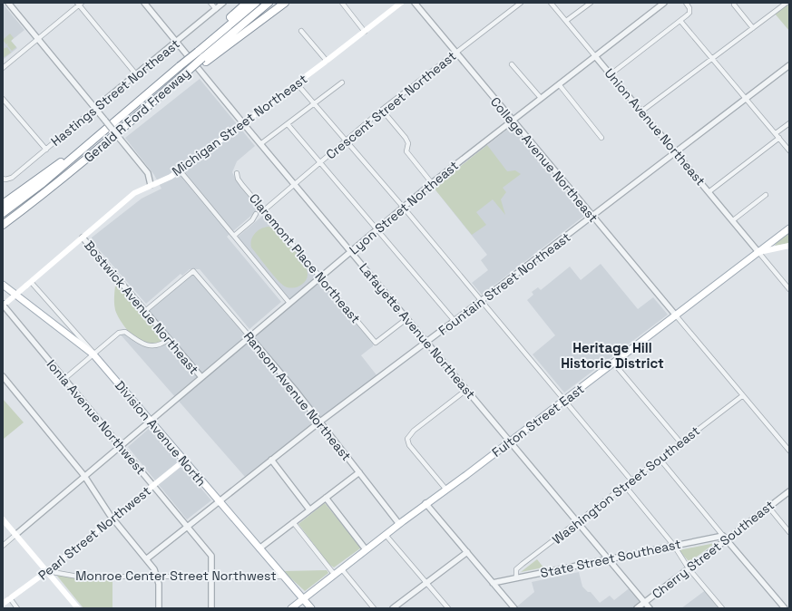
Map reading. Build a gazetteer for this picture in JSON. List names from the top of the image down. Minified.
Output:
{"streets":{"highway":["Gerald R Ford Freeway"],"main road":["Michigan Street Northeast","Fulton Street East","Division Avenue North","Pearl Street Northwest"],"street":["Hastings Street Northeast","Crescent Street Northeast","Union Avenue Northeast","College Avenue Northeast","Lyon Street Northeast","Claremont Place Northeast","Fountain Street Northeast","Bostwick Avenue Northeast","Lafayette Avenue Northeast","Ransom Avenue Northeast","Ionia Avenue Northwest","Washington Street Southeast","Cherry Street Southeast","State Street Southeast","Monroe Center Street Northwest"]},"crossings":[["Hastings Street Northeast","Lafayette Avenue Northeast"],["Crescent Street Northeast","College Avenue Northeast"],["Crescent Street Northeast","Claremont Place Northeast"],["Crescent Street Northeast","Lafayette Avenue Northeast"],["Michigan Street Northeast","Bostwick Avenue Northeast"],["Michigan Street Northeast","Lafayette Avenue Northeast"],["Michigan Street Northeast","Ionia Avenue Northwest"],["Union Avenue Northeast","Lyon Street Northeast"],["Union Avenue Northeast","Fountain Street Northeast"],["Union Avenue Northeast","Fulton Street East"],["College Avenue Northeast","Lyon Street Northeast"],["College Avenue Northeast","Fountain Street Northeast"],["College Avenue Northeast","Fulton Street East"],["Lyon Street Northeast","Claremont Place Northeast"],["Lyon Street Northeast","Bostwick Avenue Northeast"],["Lyon Street Northeast","Lafayette Avenue Northeast"],["Lyon Street Northeast","Ransom Avenue Northeast"],["Lyon Street Northeast","Ionia Avenue Northwest"],["Lyon Street Northeast","Division Avenue North"],["Claremont Place Northeast","Lafayette Avenue Northeast"],["Fountain Street Northeast","Lafayette Avenue Northeast"],["Fountain Street Northeast","Ransom Avenue Northeast"],["Fountain Street Northeast","Ionia Avenue Northwest"],["Fountain Street Northeast","Division Avenue North"],["Bostwick Avenue Northeast","Ransom Avenue Northeast"],["Lafayette Avenue Northeast","Fulton Street East"],["Lafayette Avenue Northeast","Washington Street Southeast"],["Lafayette Avenue Northeast","Cherry Street Southeast"],["Lafayette Avenue Northeast","State Street Southeast"],["Ransom Avenue Northeast","Fulton Street East"],["Ionia Avenue Northwest","Pearl Street Northwest"],["Ionia Avenue Northwest","Monroe Center Street Northwest"],["Fulton Street East","Division Avenue North"],["Division Avenue North","Pearl Street Northwest"],["Division Avenue North","Monroe Center Street Northwest"],["Washington Street Southeast","State Street Southeast"],["Pearl Street Northwest","Monroe Center Street Northwest"],["Cherry Street Southeast","State Street Southeast"]],"districts":["Heritage Hill Historic District"]}
